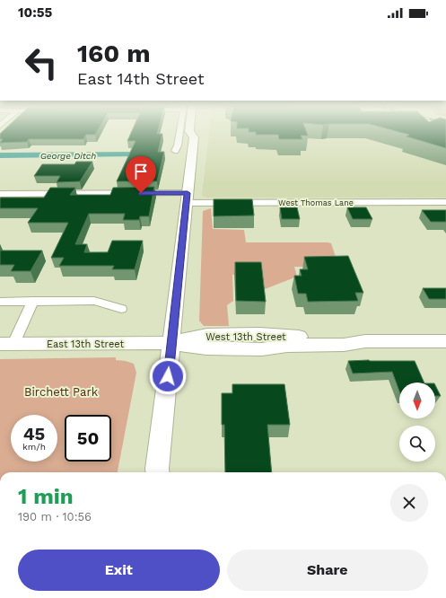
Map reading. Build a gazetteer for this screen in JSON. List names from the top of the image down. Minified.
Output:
{"streets":{"main road":["West 13th Street","East 13th Street"],"street":["West Thomas Lane"]},"crossings":[["West 13th Street","East 13th Street"]],"water":["George Ditch"],"parks":["Birchett Park"],"north":"bottom","page":{"status":"10:55","turn":["160 m","East 14th Street"],"speed":"45 km/h","limit":"50","heading":["1 min","190 m · 10:56"],"buttons":["Exit","Share"]}}
